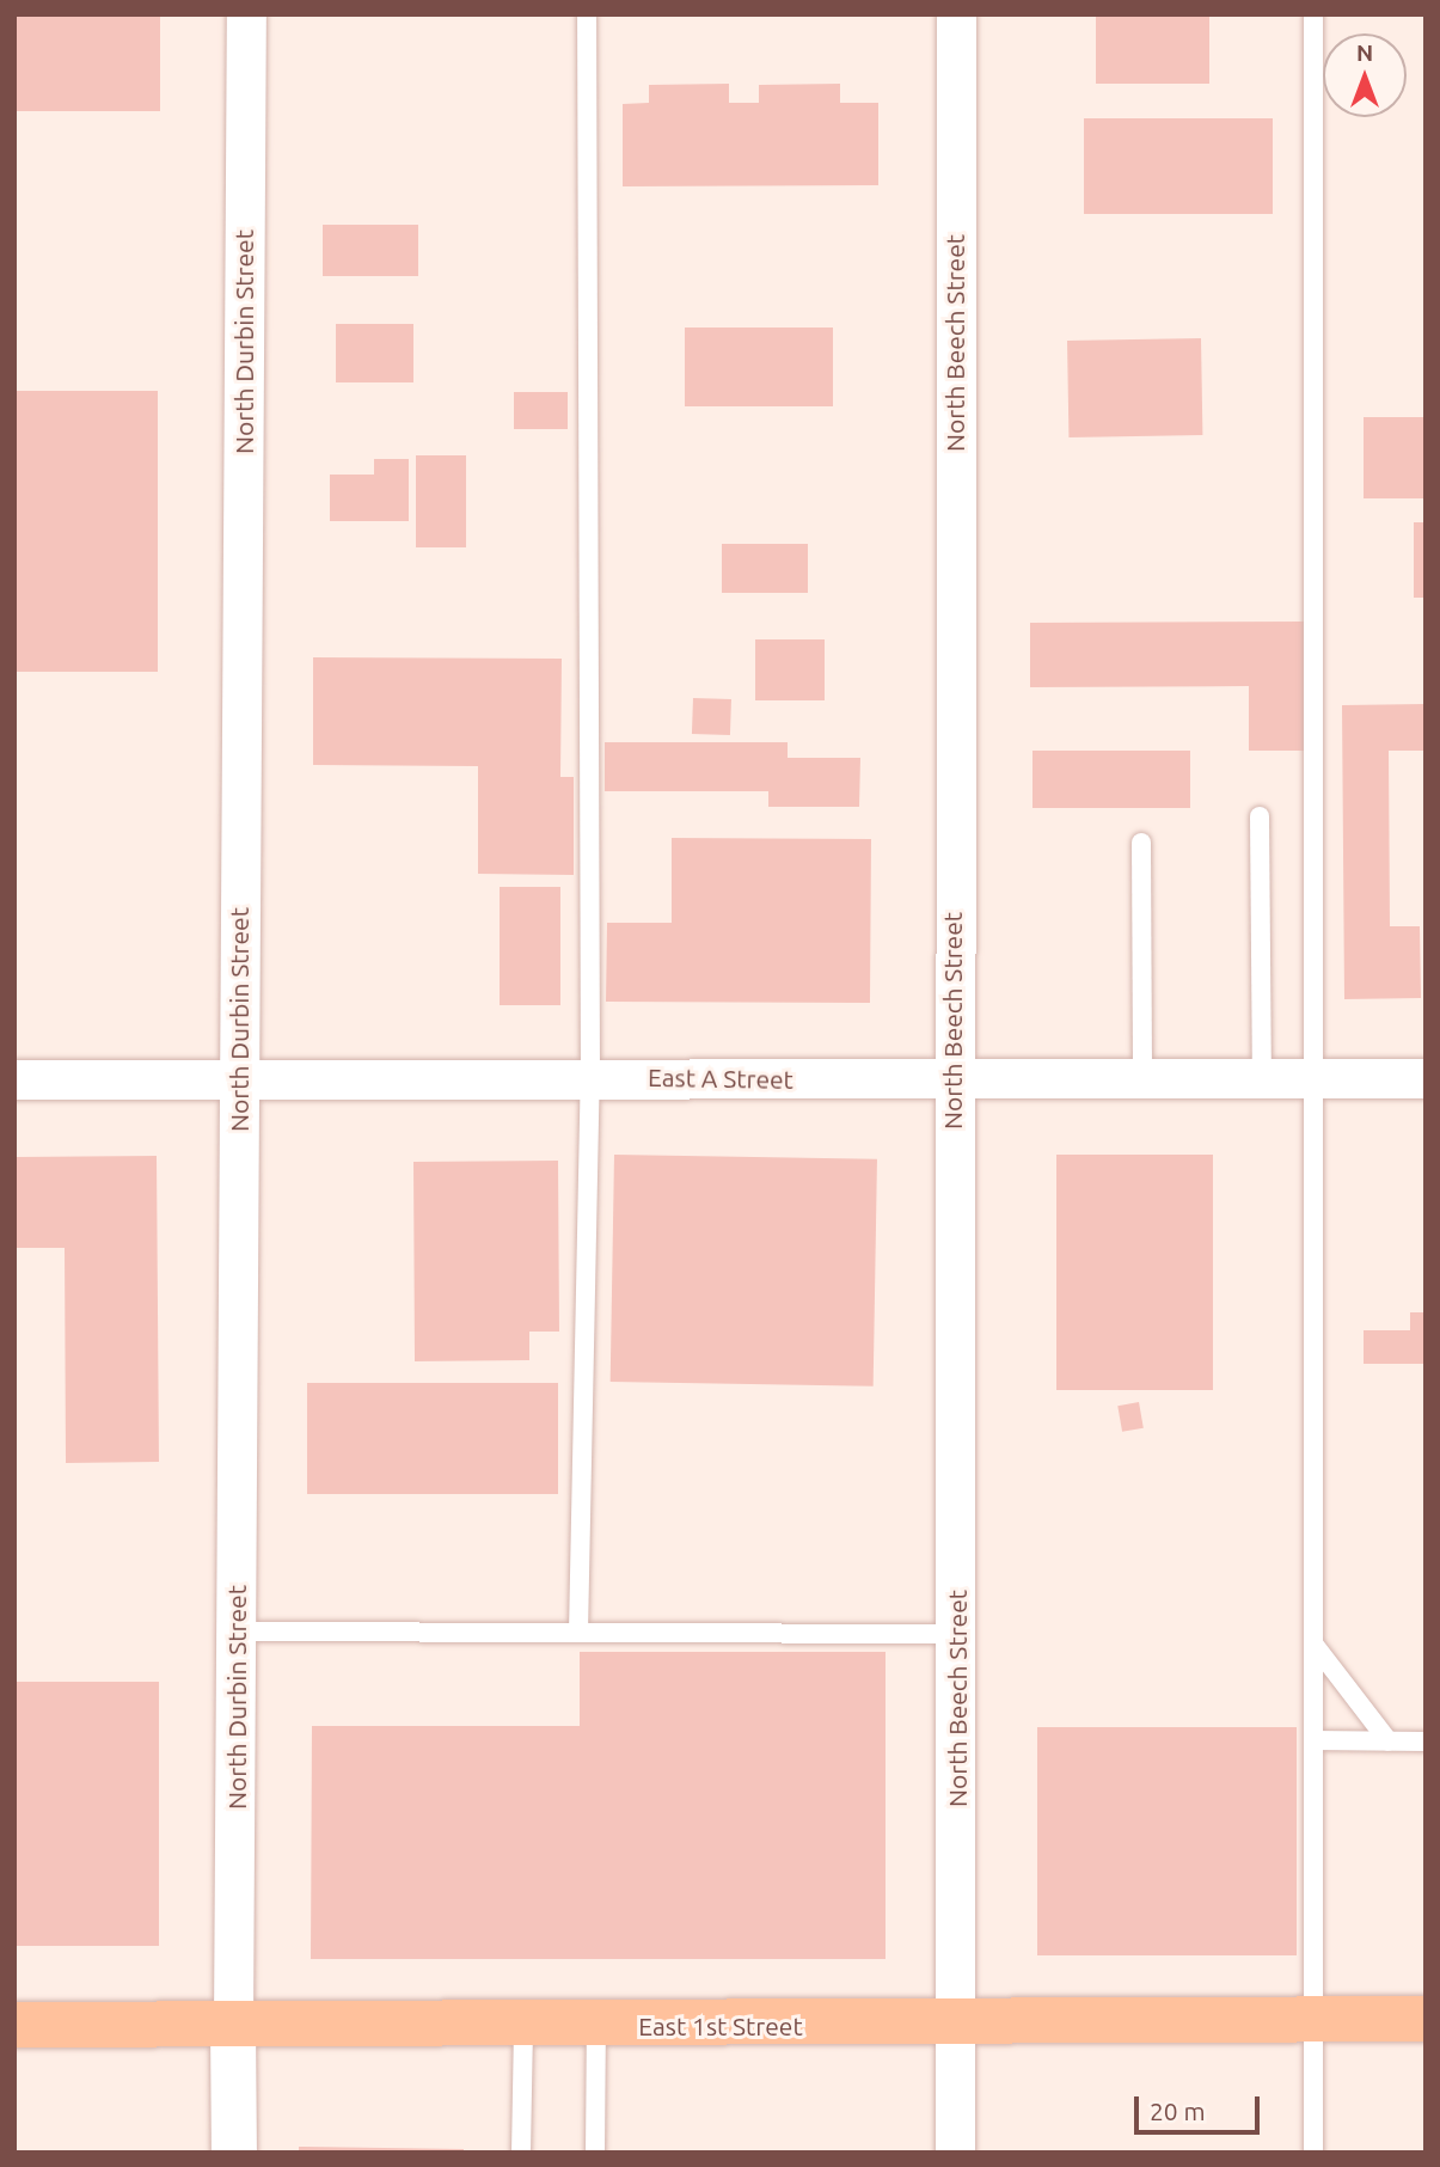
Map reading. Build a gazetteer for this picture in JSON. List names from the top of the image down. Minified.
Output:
{"streets":{"main road":["East 1st Street"],"street":["North Durbin Street","North Beech Street","East A Street"]},"crossings":[["North Durbin Street","East A Street"],["North Durbin Street","East 1st Street"],["North Beech Street","East A Street"],["North Beech Street","East 1st Street"]],"scale_bar":"20 m","north":"top"}
